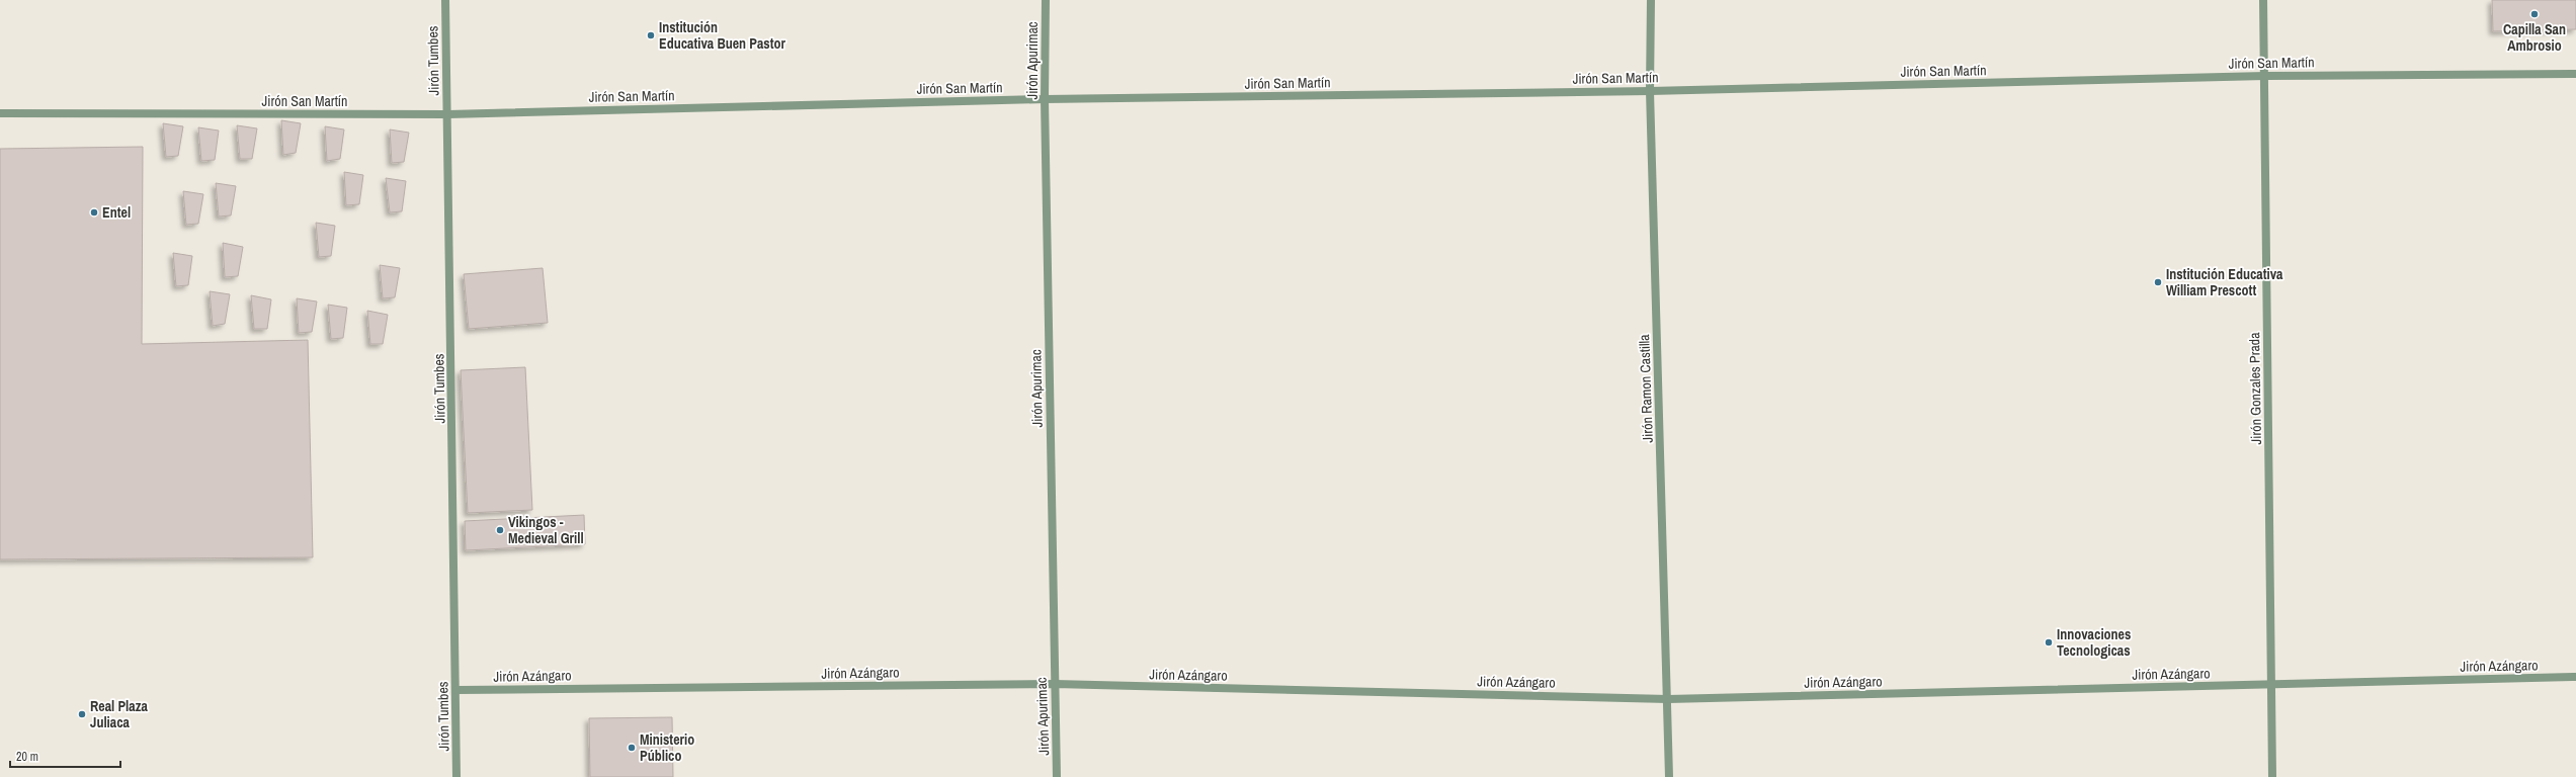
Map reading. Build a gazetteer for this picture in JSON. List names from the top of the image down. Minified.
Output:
{"streets":{"street":["Jirón Tumbes","Jirón Apurimac","Jirón San Martín","Jirón Ramon Castilla","Jirón Gonzales Prada","Jirón Azángaro"]},"crossings":[["Jirón Tumbes","Jirón San Martín"],["Jirón Tumbes","Jirón Azángaro"],["Jirón Apurimac","Jirón San Martín"],["Jirón Apurimac","Jirón Azángaro"],["Jirón San Martín","Jirón Ramon Castilla"],["Jirón San Martín","Jirón Gonzales Prada"],["Jirón Ramon Castilla","Jirón Azángaro"],["Jirón Gonzales Prada","Jirón Azángaro"]],"places":["Capilla San Ambrosio","Institución Educativa Buen Pastor","Entel","Institución Educativa William Prescott","Vikingos - Medieval Grill","Innovaciones Tecnologicas","Real Plaza Juliaca","Ministerio Público"],"scale_bar":"20 m"}
